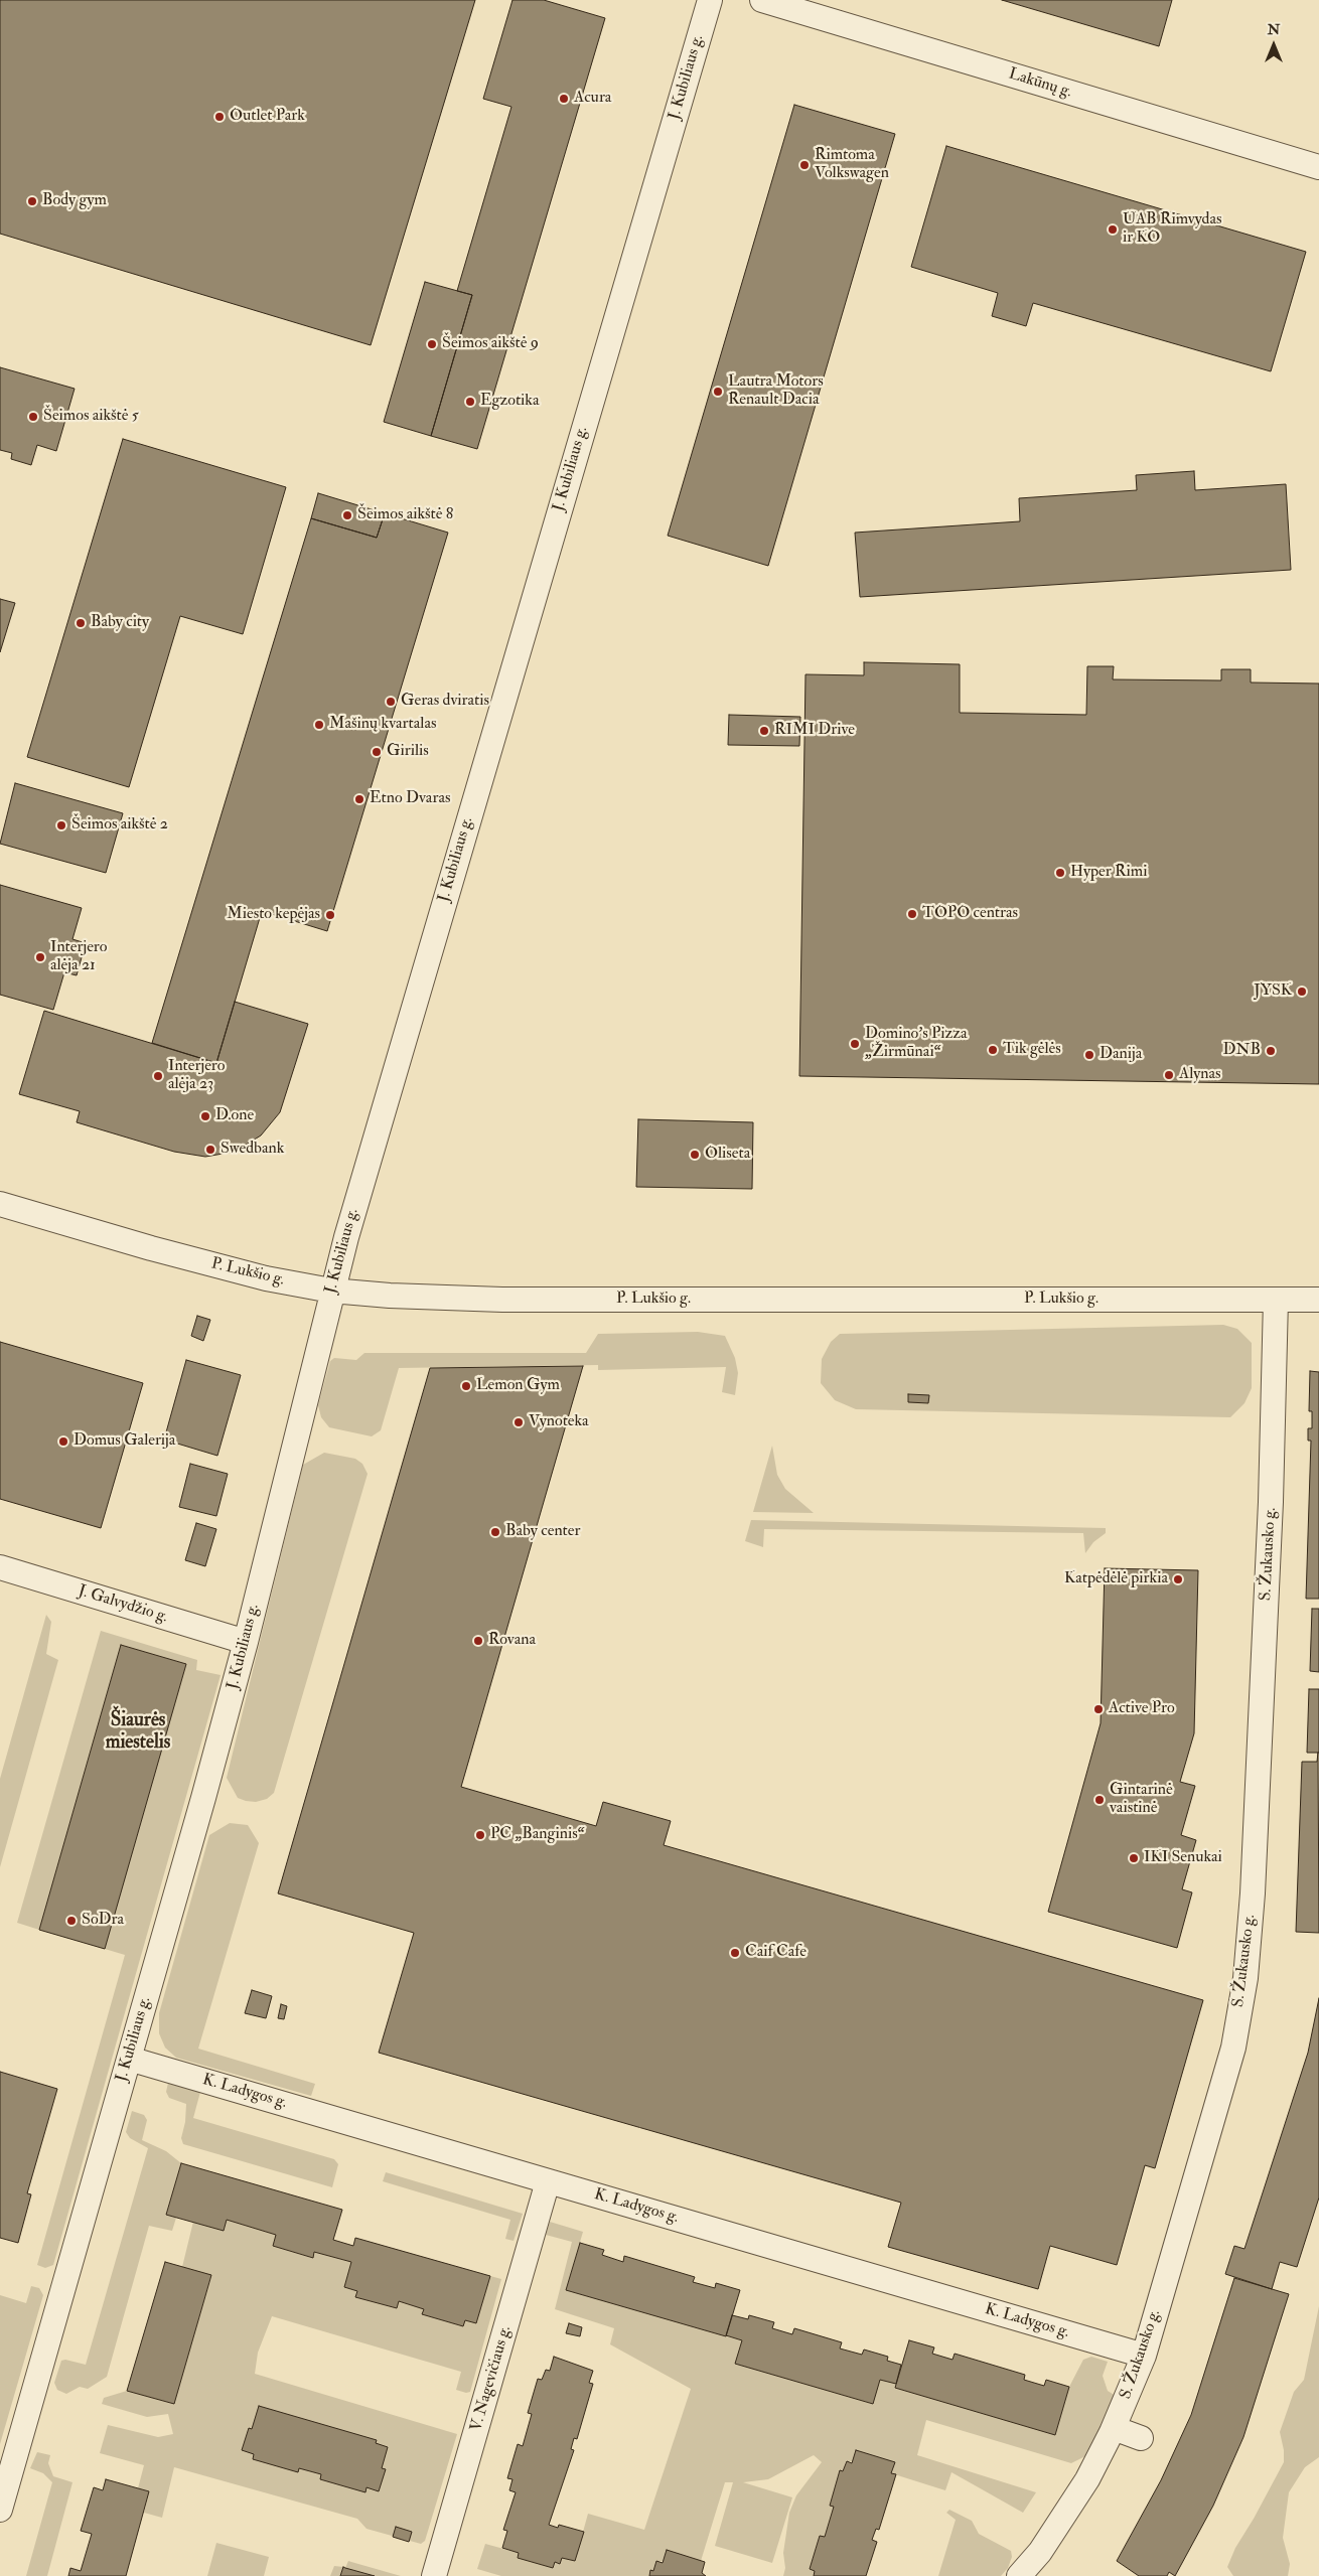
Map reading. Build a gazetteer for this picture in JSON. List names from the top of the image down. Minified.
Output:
{"streets":{"street":["J. Kubiliaus g.","Lakūnų g.","P. Lukšio g.","S. Žukausko g.","J. Galvydžio g.","K. Ladygos g.","V. Nagevičiaus g."]},"crossings":[["J. Kubiliaus g.","P. Lukšio g."],["J. Kubiliaus g.","J. Galvydžio g."],["J. Kubiliaus g.","K. Ladygos g."],["P. Lukšio g.","S. Žukausko g."],["S. Žukausko g.","K. Ladygos g."],["K. Ladygos g.","V. Nagevičiaus g."]],"districts":["Šiaurės miestelis"],"places":["Acura","Outlet Park","Rimtoma Volkswagen","Body gym","UAB Rimvydas ir KO","Šeimos aikštė 9","Lautra Motors Renault Dacia","Egzotika","Šeimos aikštė 5","Šeimos aikštė 8","Baby city","Geras dviratis","Mašinų kvartalas","RIMI Drive","Girilis","Etno Dvaras","Šeimos aikštė 2","Hyper Rimi","TOPO centras","Miesto kepėjas","Interjero alėja 21","JYSK","Domino's Pizza „Žirmūnai“","Tik gėlės","DNB","Danija","Alynas","Interjero alėja 23","D.one","Swedbank","Oliseta","Lemon Gym","Vynoteka","Domus Galerija","Baby center","Katpėdėlė pirkia","Rovana","Active Pro","Gintarinė vaistinė","PC „Banginis“","IKI Senukai","SoDra","Caif Cafe"],"north":"top"}
